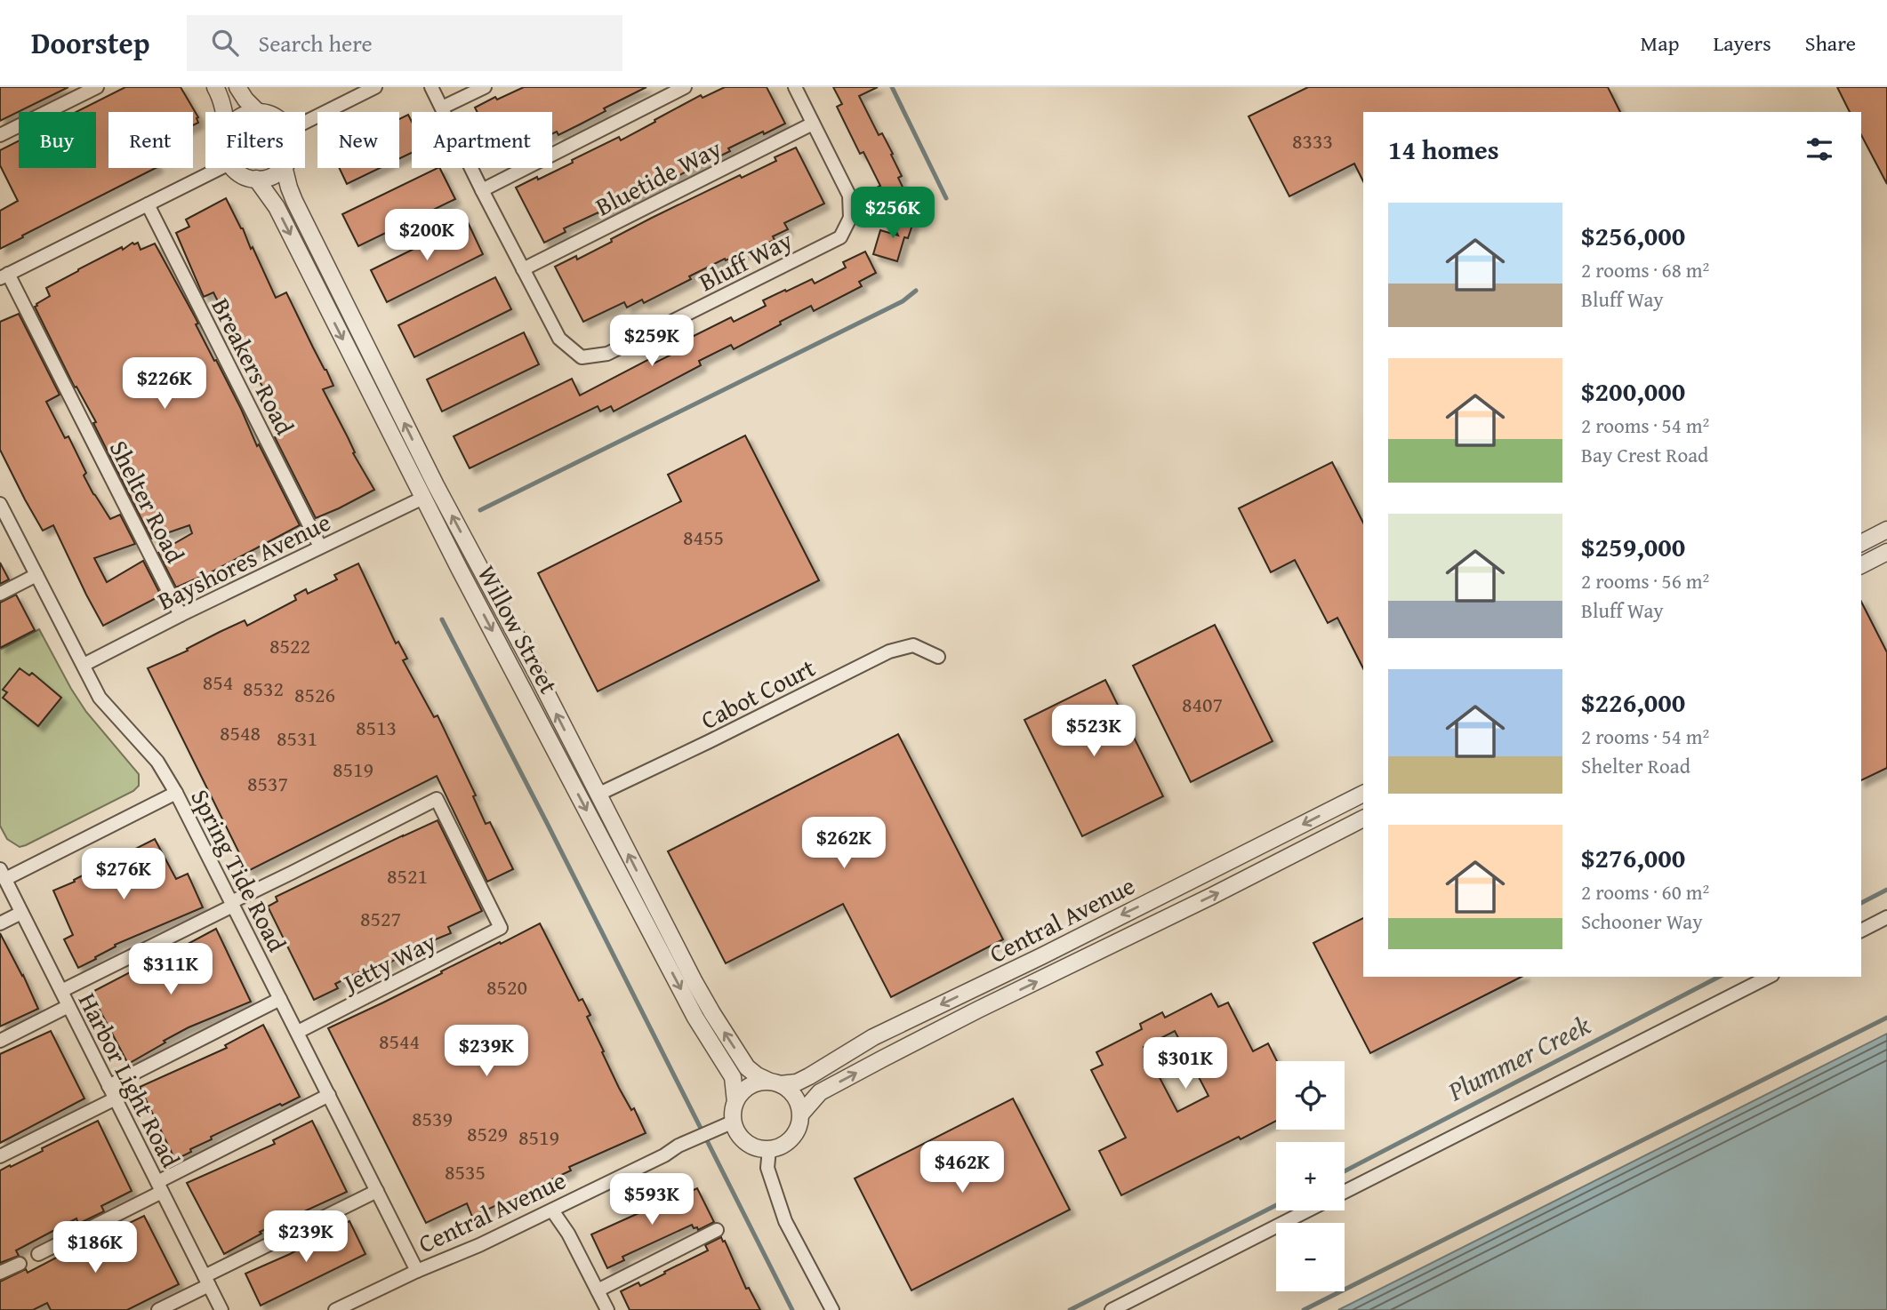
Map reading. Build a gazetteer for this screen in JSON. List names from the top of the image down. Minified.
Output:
{"streets":{"street":["Bluetide Way","Bluff Way","Breakers Road","Shelter Road","Bayshores Avenue","Willow Street","Cabot Court","Spring Tide Road","Central Avenue","Jetty Way","Harbor Light Road"]},"crossings":[["Bluetide Way","Bluff Way"],["Breakers Road","Bayshores Avenue"],["Shelter Road","Bayshores Avenue"],["Bayshores Avenue","Willow Street"],["Bayshores Avenue","Spring Tide Road"],["Willow Street","Cabot Court"],["Willow Street","Central Avenue"],["Spring Tide Road","Central Avenue"],["Spring Tide Road","Jetty Way"]],"water":["Plummer Creek"],"house_numbers":["8333","8455","8522","854","8532","8526","8407","8513","8548","8531","8519","8537","8521","8527","8520","8544","8539","8529","8519","8535"],"page":{"header":"Doorstep","search":"Search here","nav":["Map","Layers","Share"],"chip":["Buy","Rent","Filters","New","Apartment"],"heading":"14 homes","price":["$256K","$200K","$259K","$226K","$523K","$262K","$276K","$311K","$239K","$301K","$462K","$593K","$239K","$186K"],"list":[{"name":"$256,000","note":"2 rooms · 68 m² · Bluff Way"},{"name":"$200,000","note":"2 rooms · 54 m² · Bay Crest Road"},{"name":"$259,000","note":"2 rooms · 56 m² · Bluff Way"},{"name":"$226,000","note":"2 rooms · 54 m² · Shelter Road"},{"name":"$276,000","note":"2 rooms · 60 m² · Schooner Way"}],"map_buttons":["+","−"]}}
